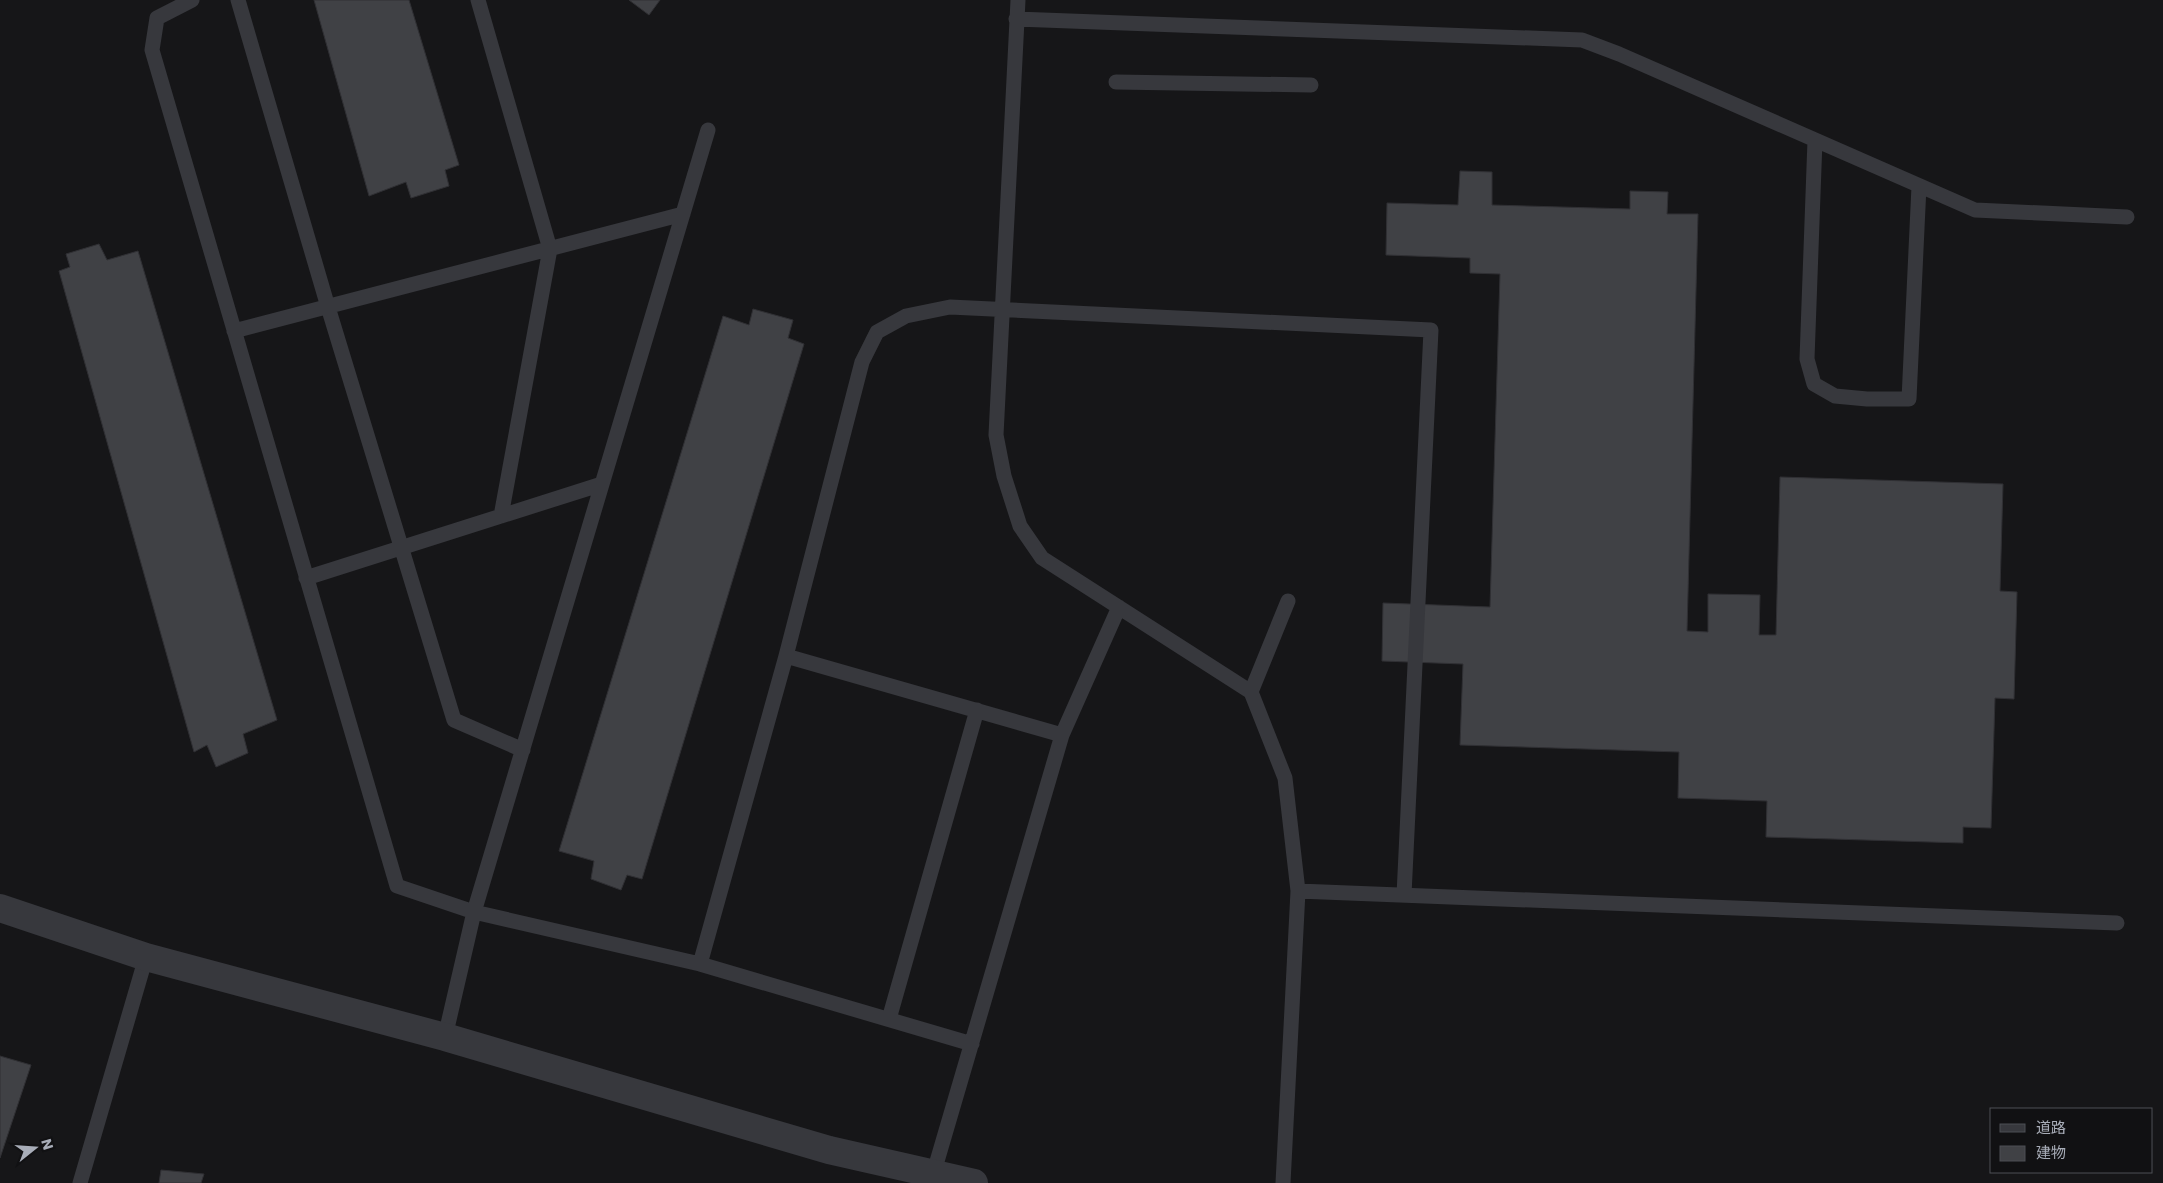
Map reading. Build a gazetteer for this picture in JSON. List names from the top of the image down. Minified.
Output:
{"legend":["道路","建物"],"north":"right"}
